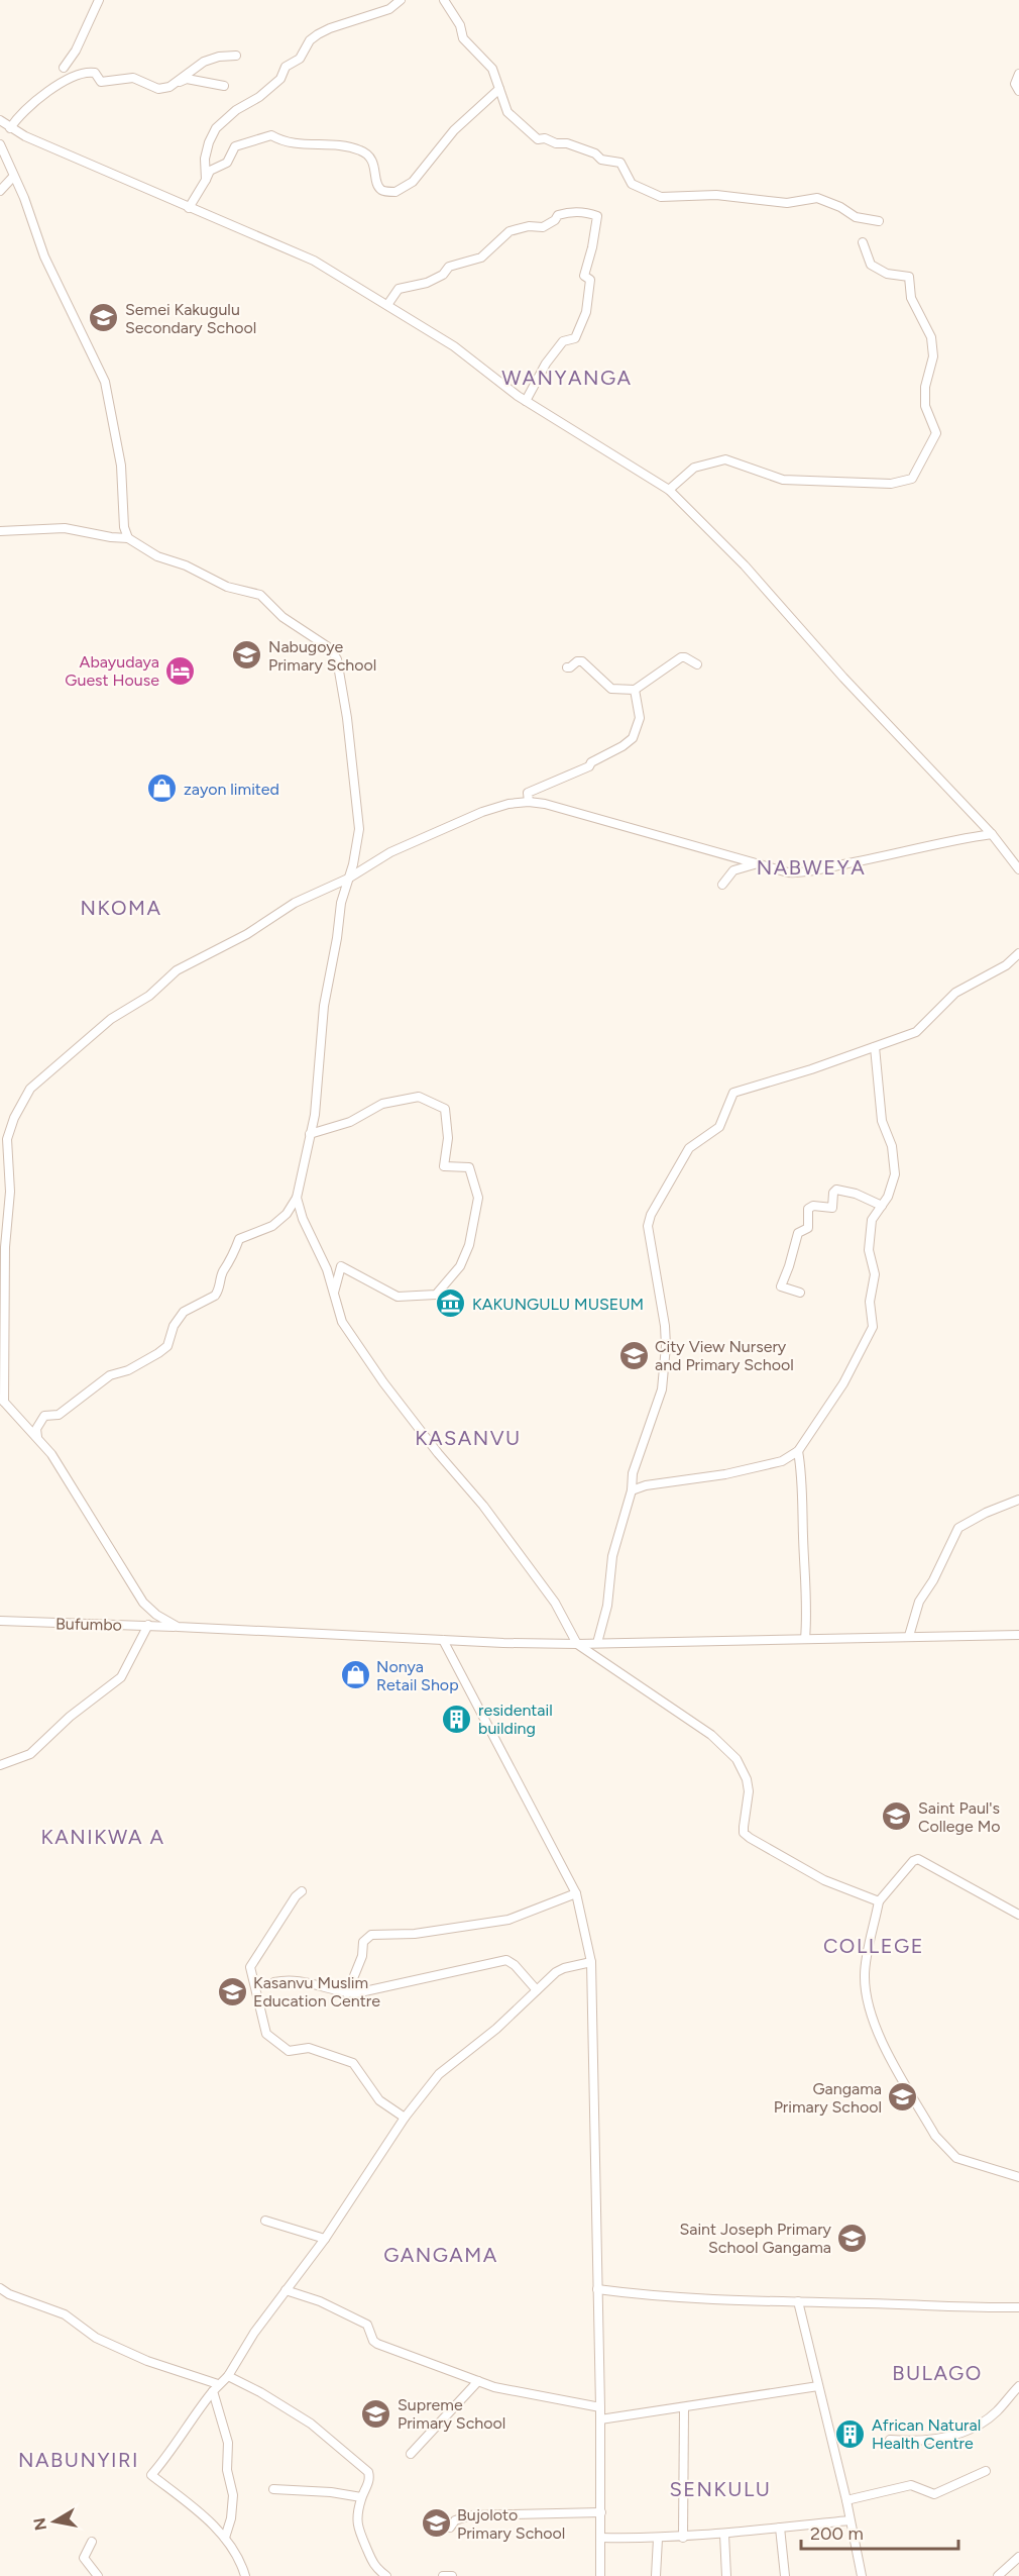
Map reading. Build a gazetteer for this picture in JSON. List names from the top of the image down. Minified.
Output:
{"streets":{"street":["Bufumbo"]},"districts":["WANYANGA","NABWEYA","NKOMA","KASANVU","KANIKWA A","COLLEGE","GANGAMA","BULAGO","NABUNYIRI","SENKULU"],"places":{"school or university":["Semei Kakugulu Secondary School","Nabugoye Primary School","City View Nursery and Primary School","Saint Paul's College Mo","Kasanvu Muslim Education Centre","Gangama Primary School","Saint Joseph Primary School Gangama","Supreme Primary School","Bujoloto Primary School"],"hotel":["Abayudaya Guest House"],"shop":["zayon limited","Nonya Retail Shop"],"museum":["KAKUNGULU MUSEUM"],"building":["residentail building","African Natural Health Centre"]},"scale_bar":"200 m","north":"left"}
